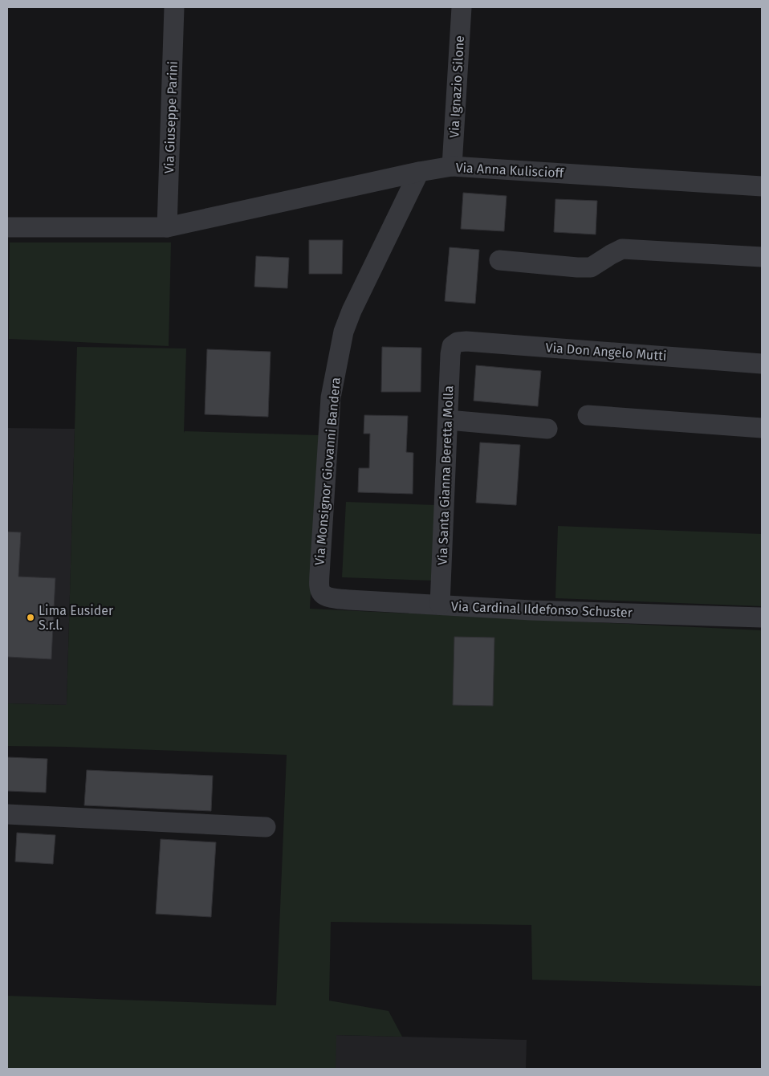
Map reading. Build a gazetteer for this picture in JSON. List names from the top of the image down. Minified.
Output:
{"streets":{"street":["Via Ignazio Silone","Via Giuseppe Parini","Via Anna Kuliscioff","Via Don Angelo Mutti","Via Monsignor Giovanni Bandera","Via Santa Gianna Beretta Molla","Via Cardinal Ildefonso Schuster"]},"crossings":[["Via Ignazio Silone","Via Anna Kuliscioff"],["Via Giuseppe Parini","Via Anna Kuliscioff"],["Via Anna Kuliscioff","Via Monsignor Giovanni Bandera"],["Via Don Angelo Mutti","Via Santa Gianna Beretta Molla"],["Via Monsignor Giovanni Bandera","Via Cardinal Ildefonso Schuster"],["Via Santa Gianna Beretta Molla","Via Cardinal Ildefonso Schuster"]],"places":["Lima Eusider S.r.l."]}
